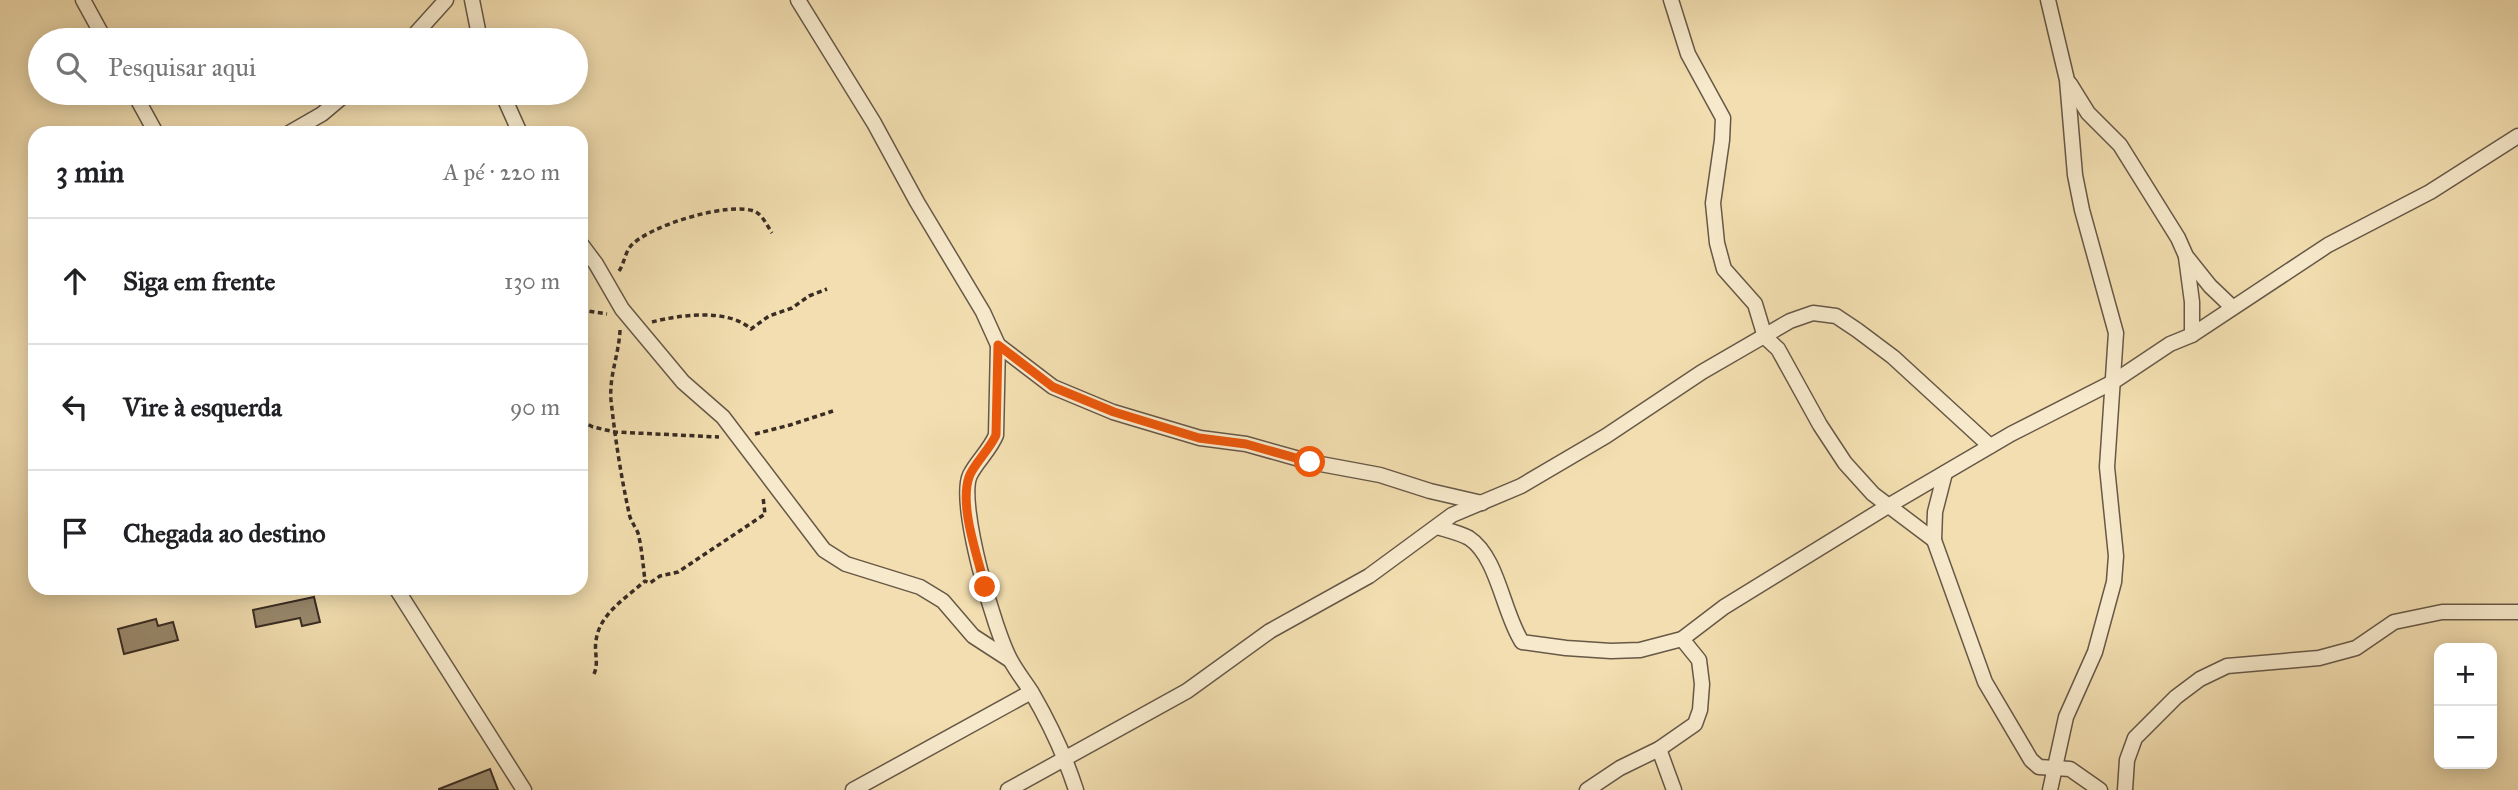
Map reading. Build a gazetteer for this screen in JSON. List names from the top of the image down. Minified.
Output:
{"page":{"search":"Pesquisar aqui","heading":["3 min","A pé · 220 m"],"list":[["Siga em frente","130 m"],["Vire à esquerda","90 m"],"Chegada ao destino"],"map_buttons":["+","−"]}}
